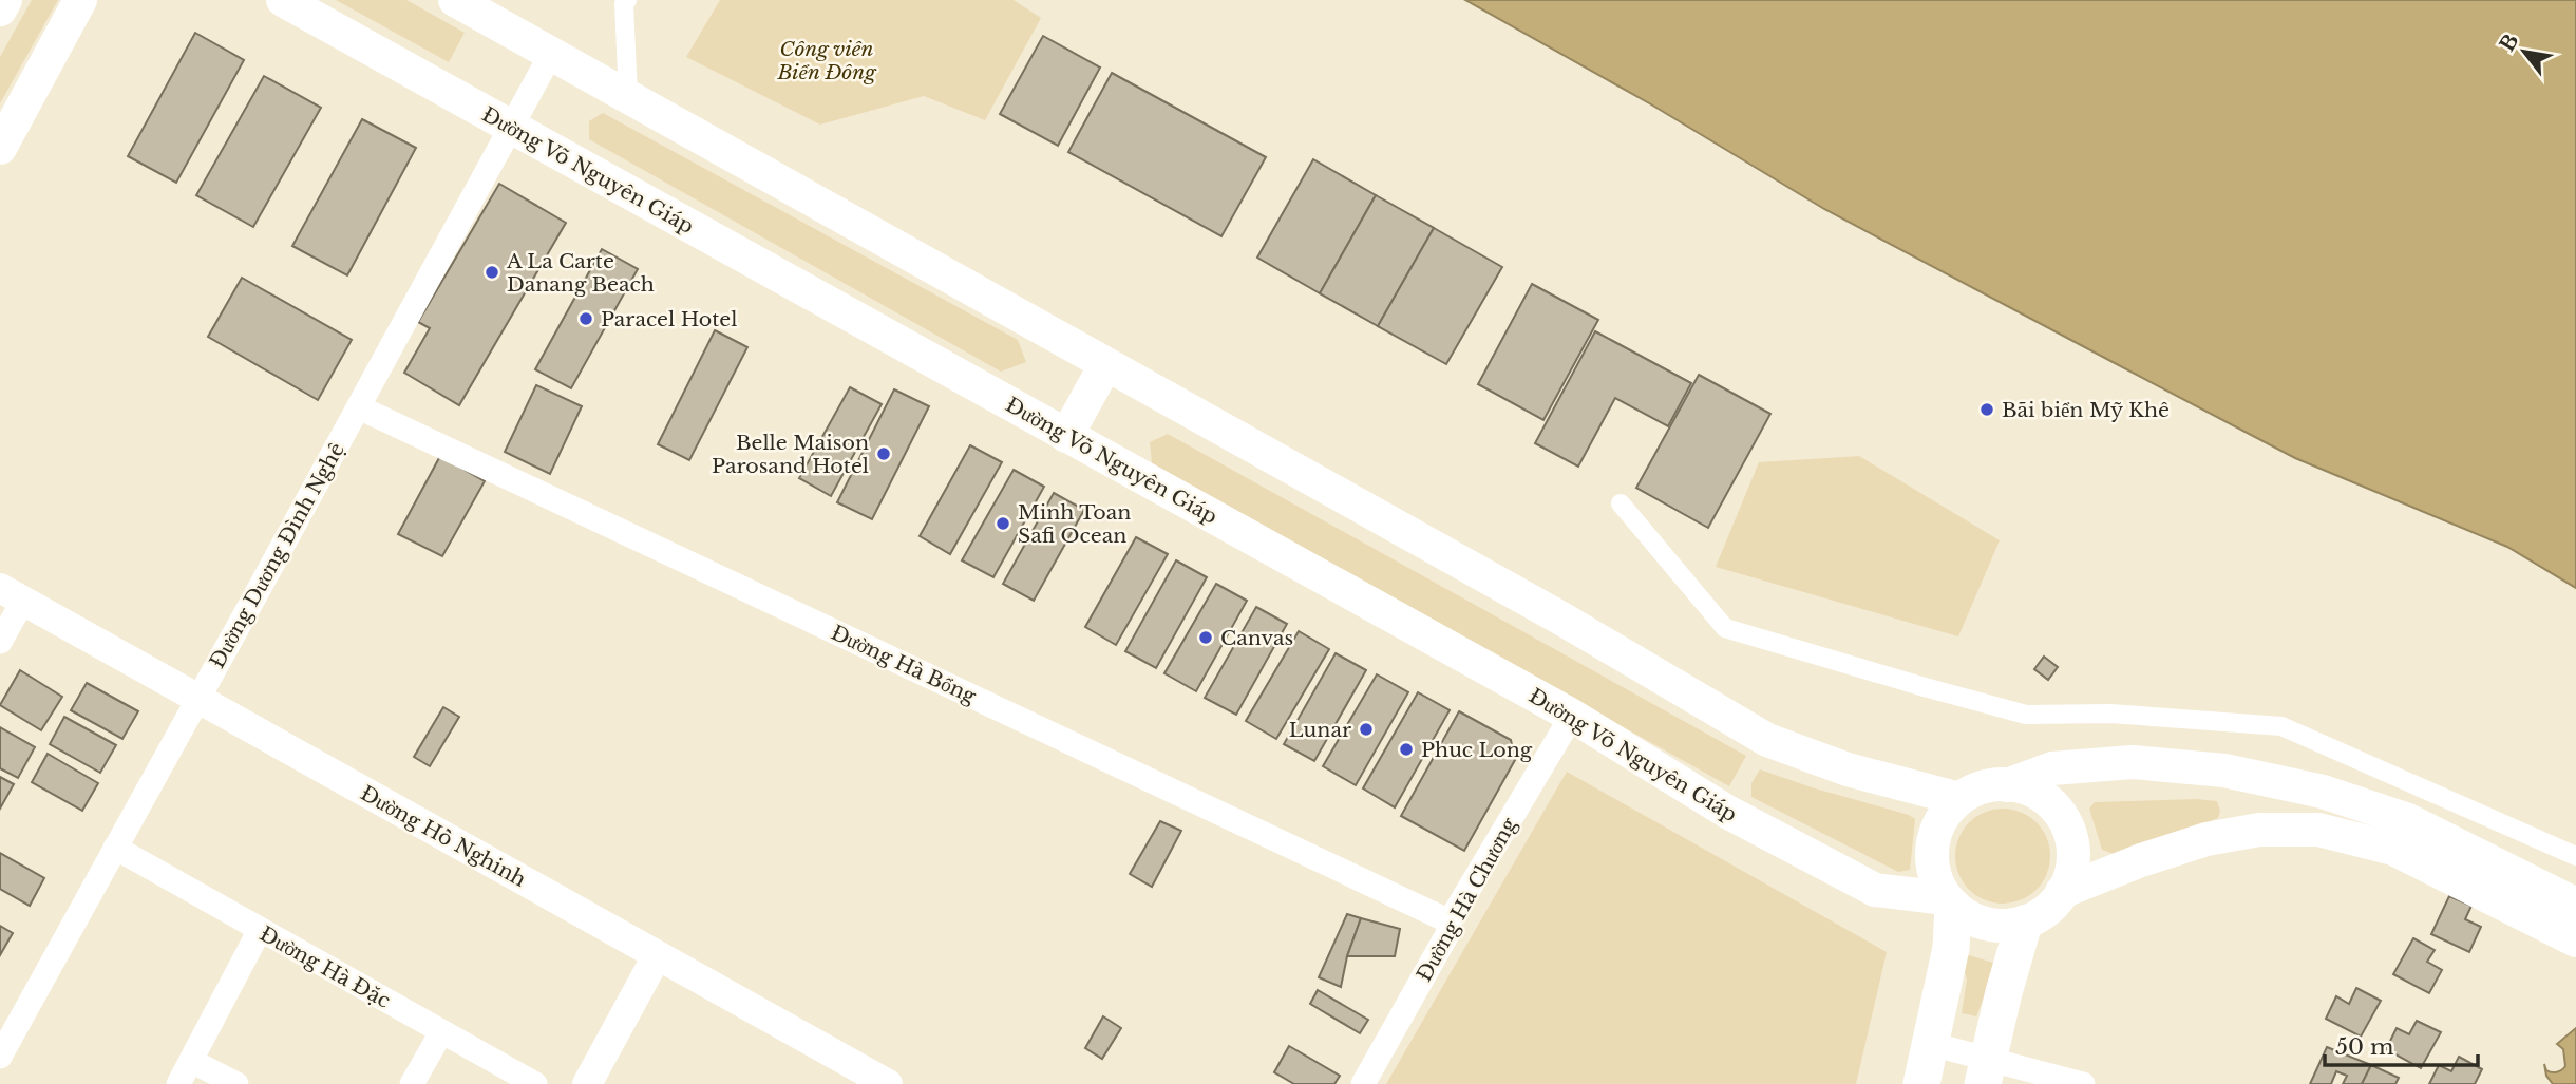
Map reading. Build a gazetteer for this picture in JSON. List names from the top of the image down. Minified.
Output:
{"streets":{"main road":["Đường Võ Nguyên Giáp"],"street":["Đường Dương Đình Nghệ","Đường Hà Bổng","Đường Hồ Nghinh","Đường Hà Chương","Đường Hà Đặc"]},"crossings":[["Đường Võ Nguyên Giáp","Đường Dương Đình Nghệ"],["Đường Võ Nguyên Giáp","Đường Hà Chương"],["Đường Dương Đình Nghệ","Đường Hà Bổng"],["Đường Dương Đình Nghệ","Đường Hồ Nghinh"],["Đường Dương Đình Nghệ","Đường Hà Đặc"],["Đường Hà Bổng","Đường Hà Chương"]],"parks":["Công viên Biển Đông"],"places":["A La Carte Danang Beach","Paracel Hotel","Bãi biển Mỹ Khê","Belle Maison Parosand Hotel","Minh Toan Safi Ocean","Canvas","Lunar","Phuc Long"],"scale_bar":"50 m","north":"top left"}
